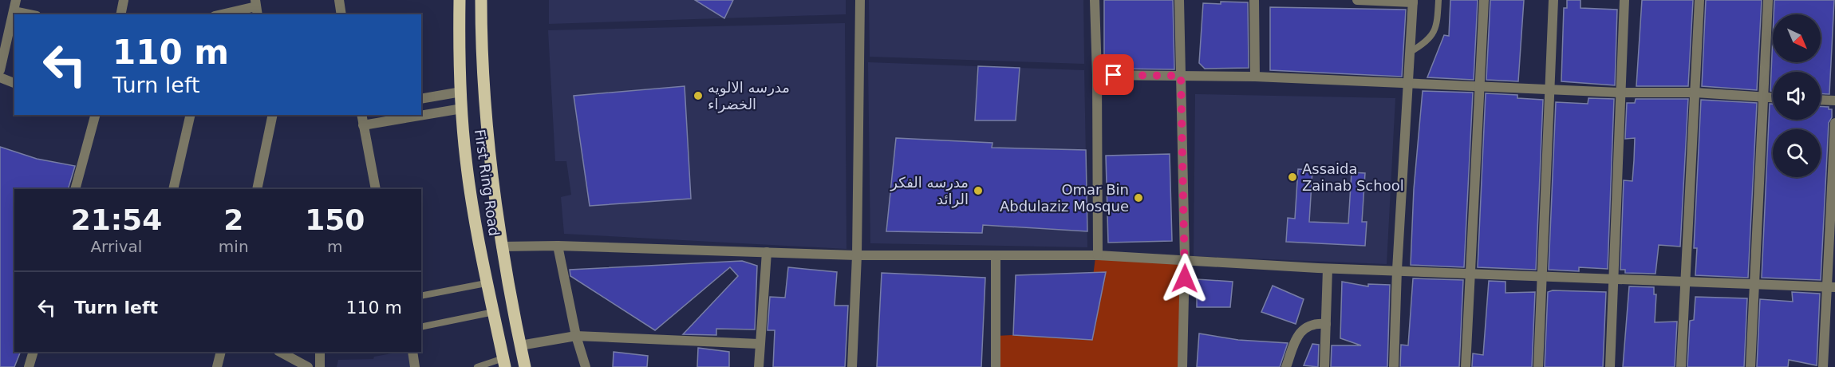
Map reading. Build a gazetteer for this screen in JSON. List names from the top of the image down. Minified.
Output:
{"streets":{"main road":["First Ring Road"]},"places":["مدرسه الالويه الخضراء","Assaida Zainab School","مدرسه الفكر الرائد","Omar Bin Abdulaziz Mosque"],"north":"bottom right","page":{"turn":["110 m","Turn left"],"eta":["21:54","Arrival","2","min","150","m"],"list":[{"name":"Turn left","value":"110 m"}]}}
